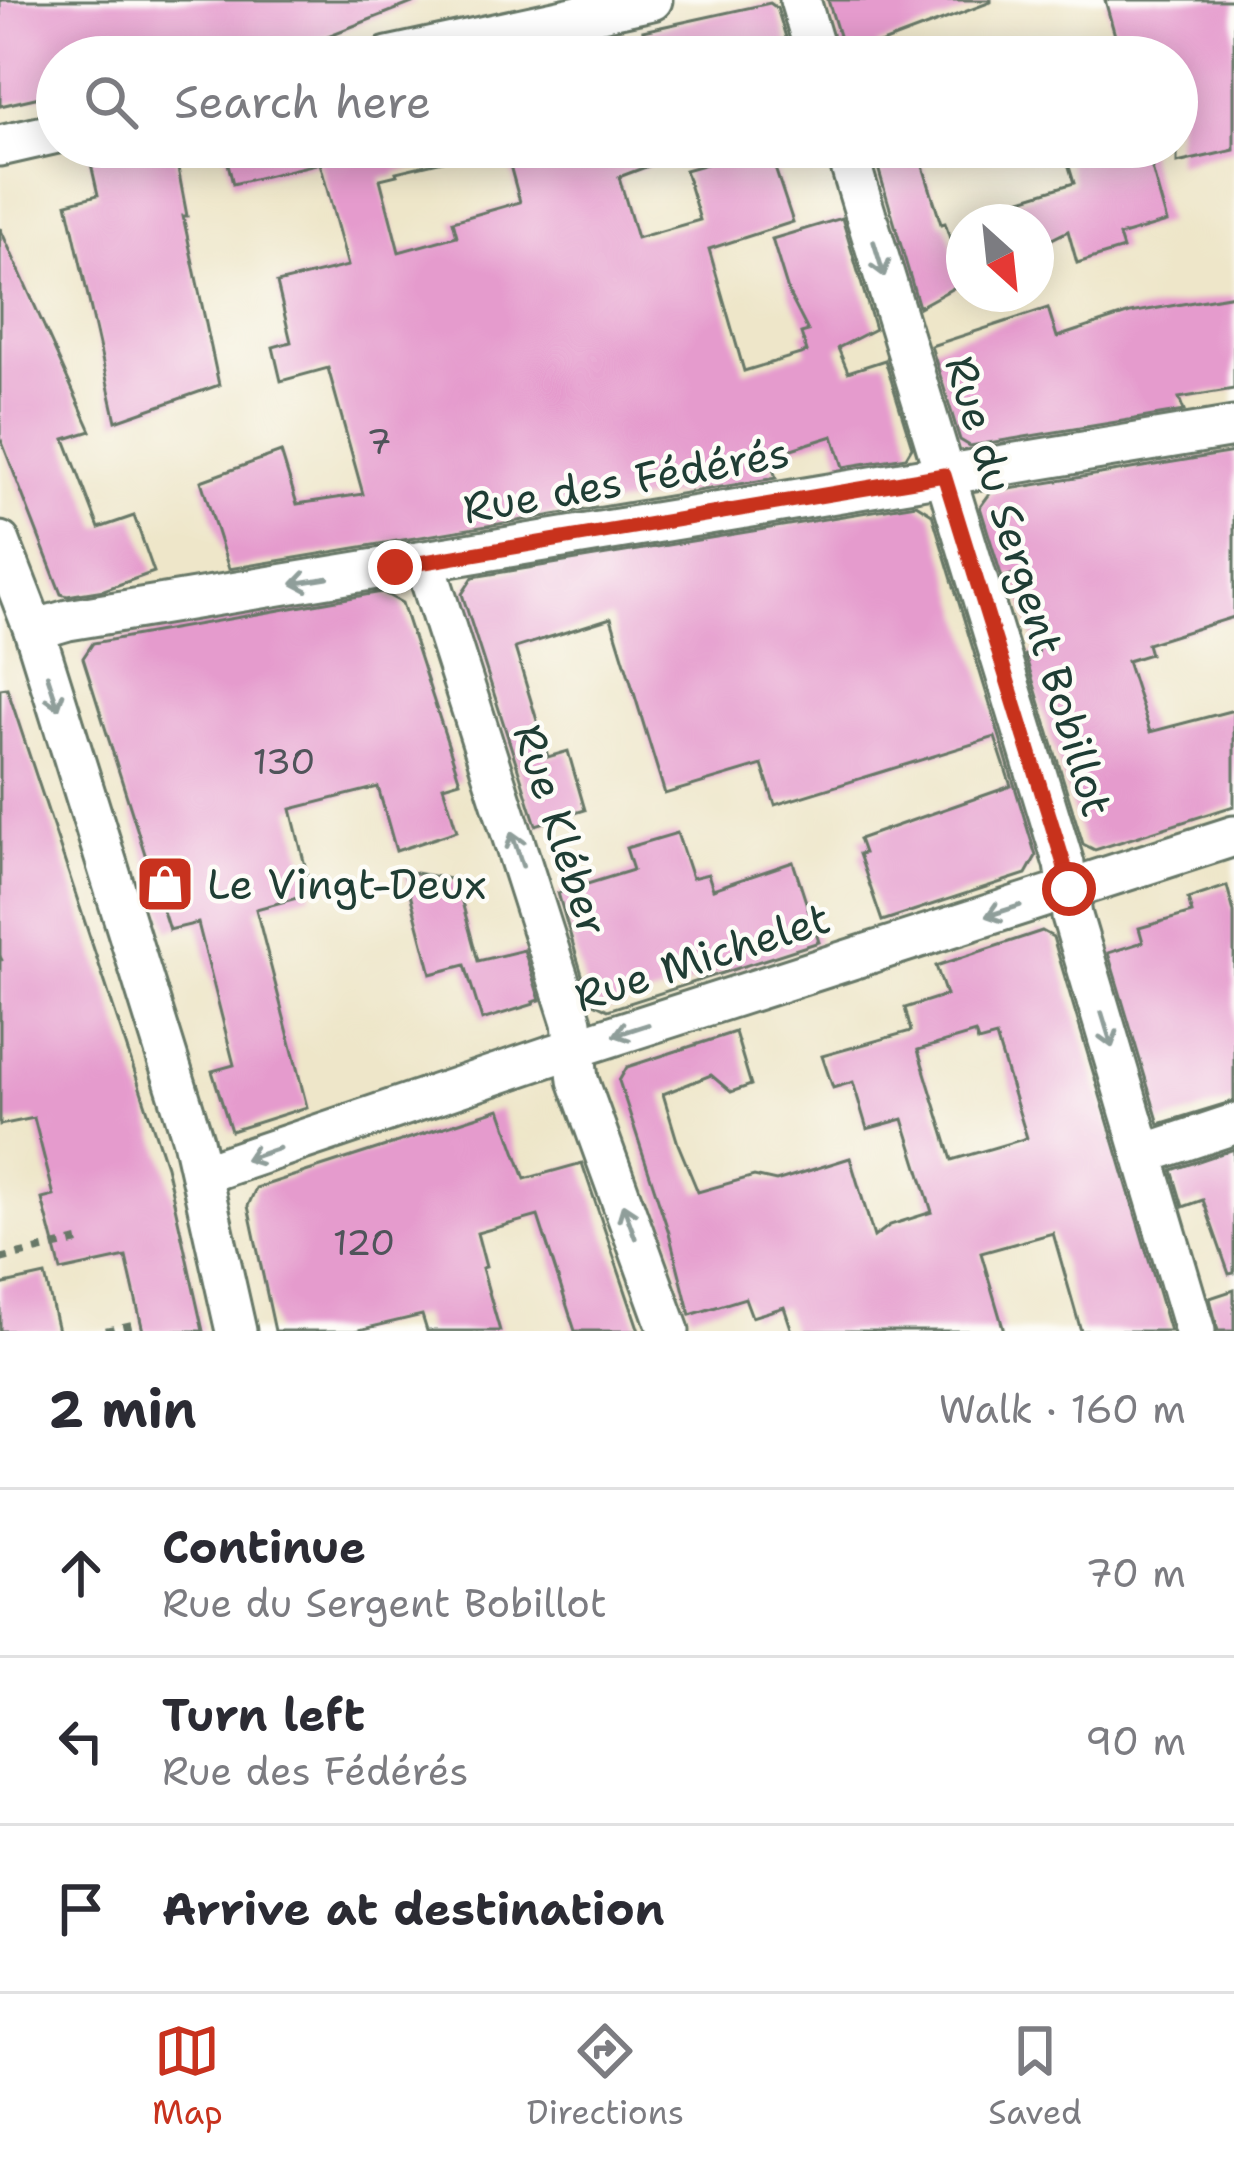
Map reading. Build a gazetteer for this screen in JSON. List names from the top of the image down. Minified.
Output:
{"streets":{"street":["Rue des Fédérés","Rue du Sergent Bobillot","Rue Kléber","Rue Michelet"]},"crossings":[["Rue des Fédérés","Rue du Sergent Bobillot"],["Rue des Fédérés","Rue Kléber"],["Rue du Sergent Bobillot","Rue Michelet"],["Rue Kléber","Rue Michelet"]],"one_way":["Rue du Sergent Bobillot","Rue Kléber","Rue Michelet"],"places":{"shop":["Le Vingt-Deux"]},"house_numbers":["7","130","120"],"north":"bottom right","page":{"search":"Search here","heading":["2 min","Walk · 160 m"],"list":[["Continue","Rue du Sergent Bobillot","70 m"],["Turn left","Rue des Fédérés","90 m"],"Arrive at destination"],"nav":["Map","Directions","Saved"]}}
